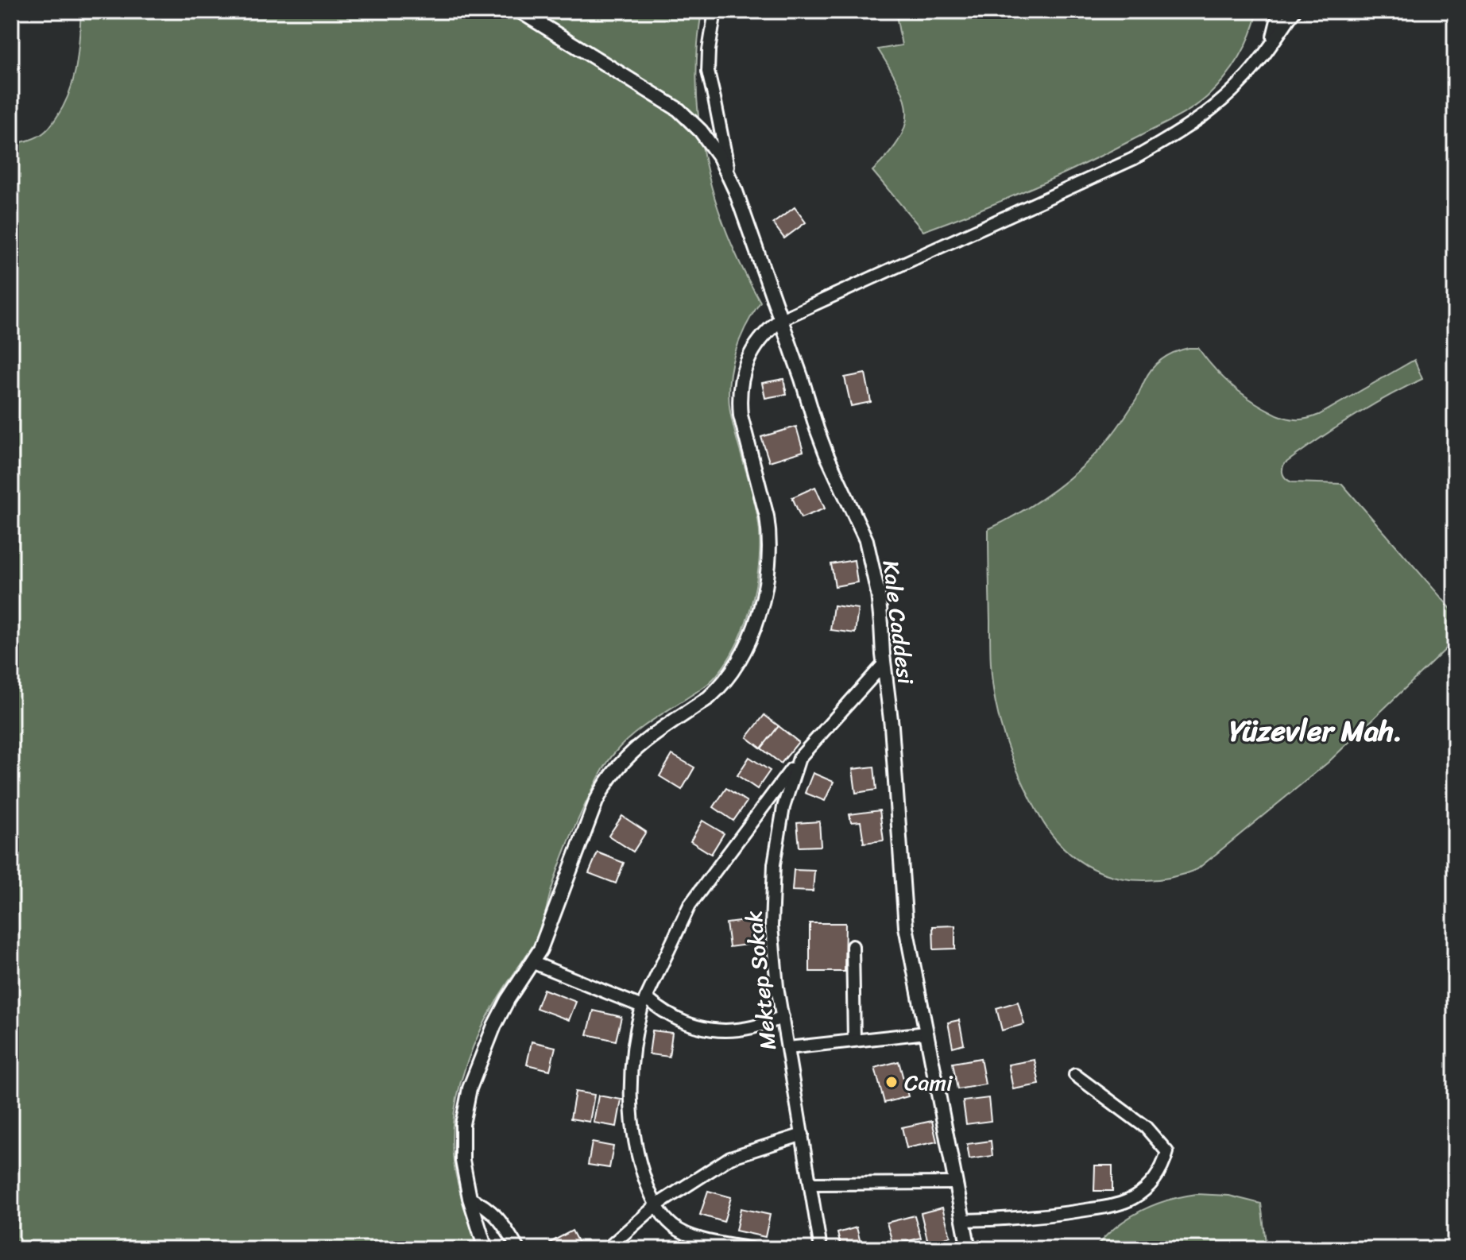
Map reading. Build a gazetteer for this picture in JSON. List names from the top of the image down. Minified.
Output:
{"streets":{"street":["Kale Caddesi","Mektep Sokak"]},"crossings":[["Kale Caddesi","Mektep Sokak"]],"districts":["Yüzevler Mah."],"places":["Cami"]}
